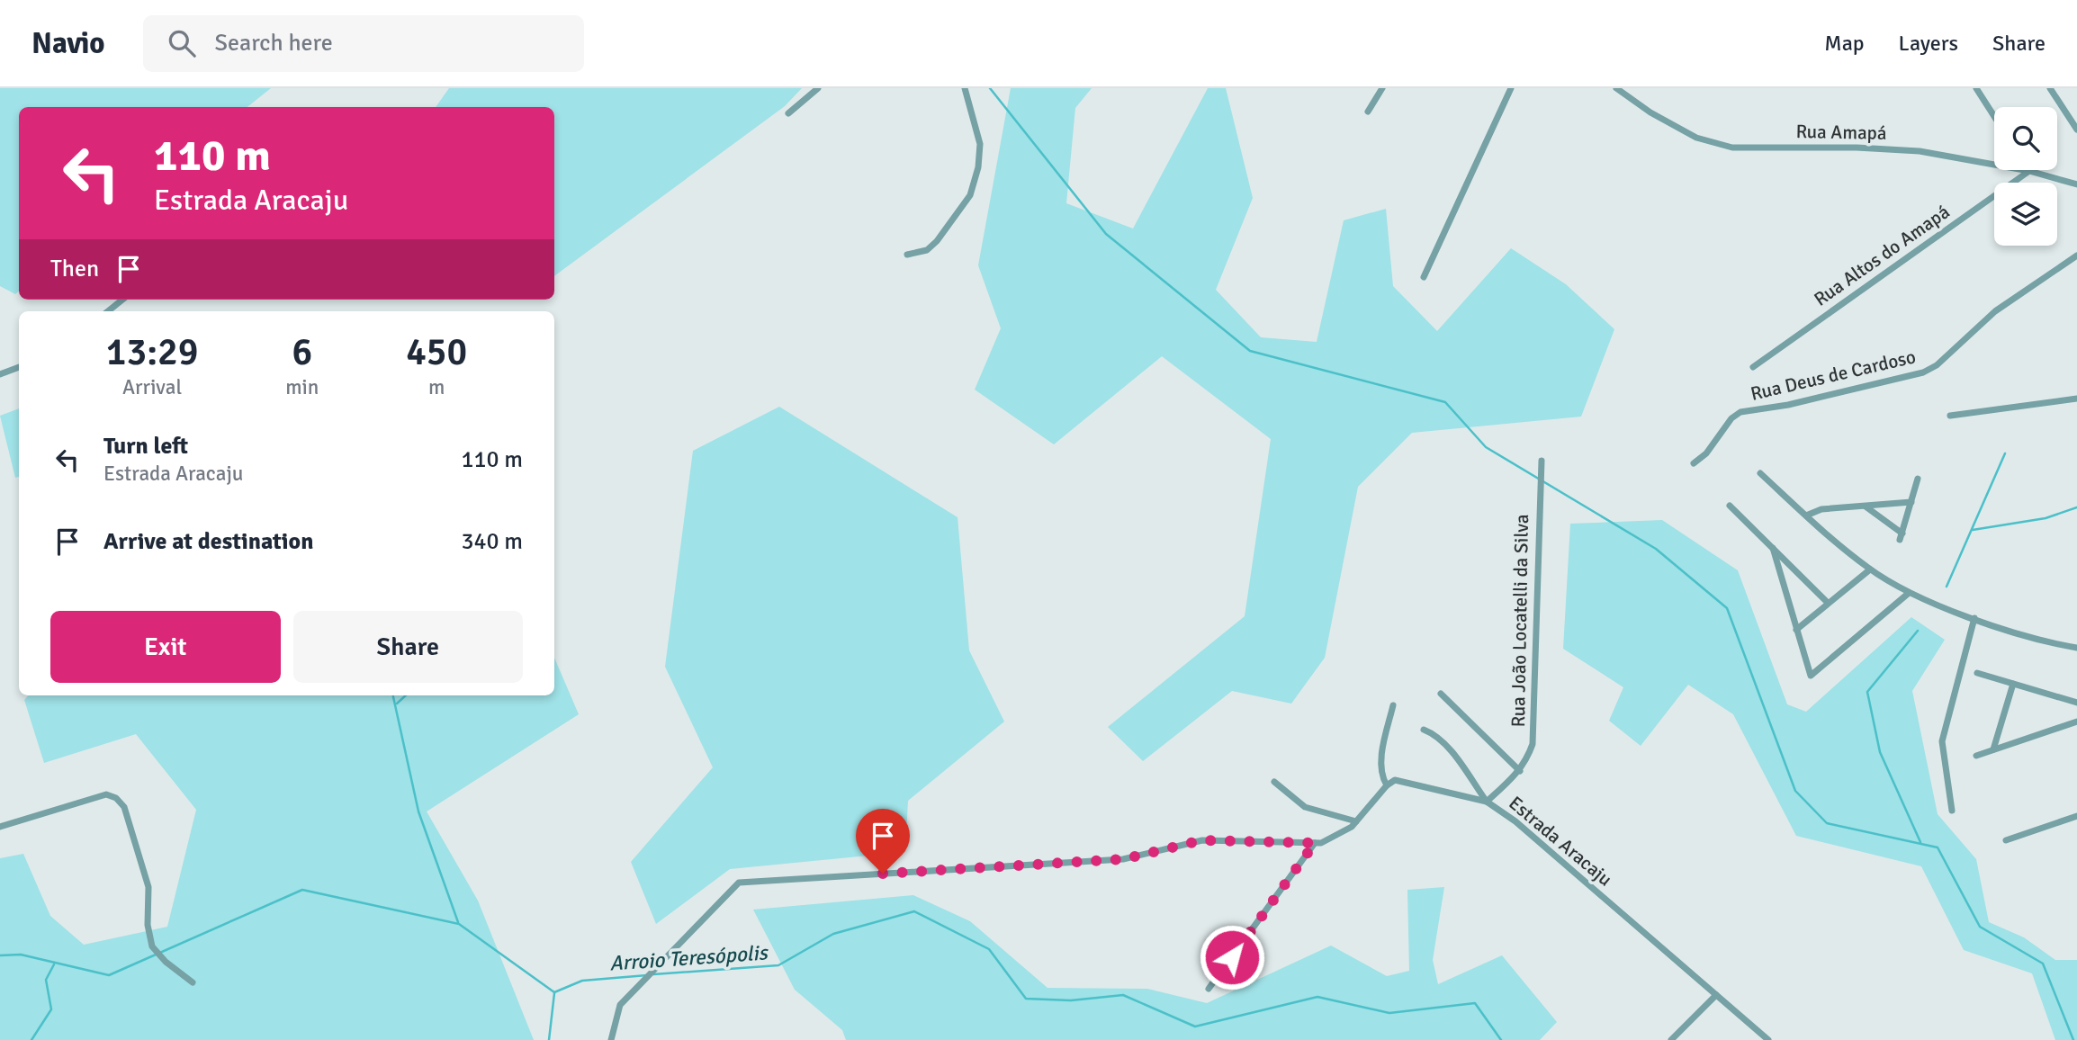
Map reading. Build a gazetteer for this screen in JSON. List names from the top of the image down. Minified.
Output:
{"streets":{"street":["Rua Amapá","Rua Altos do Amapá","Rua Deus de Cardoso","Rua João Locatelli da Silva","Estrada Aracaju"]},"crossings":[["Rua Amapá","Rua Altos do Amapá"],["Rua João Locatelli da Silva","Estrada Aracaju"]],"water":["Arroio Teresópolis"],"page":{"header":"Navio","search":"Search here","nav":["Map","Layers","Share"],"turn":["110 m","Estrada Aracaju"],"then":"Then","eta":["13:29","Arrival","6","min","450","m"],"list":[{"name":"Turn left","note":"Estrada Aracaju","value":"110 m"},{"name":"Arrive at destination","value":"340 m"}],"buttons":["Exit","Share"]}}
